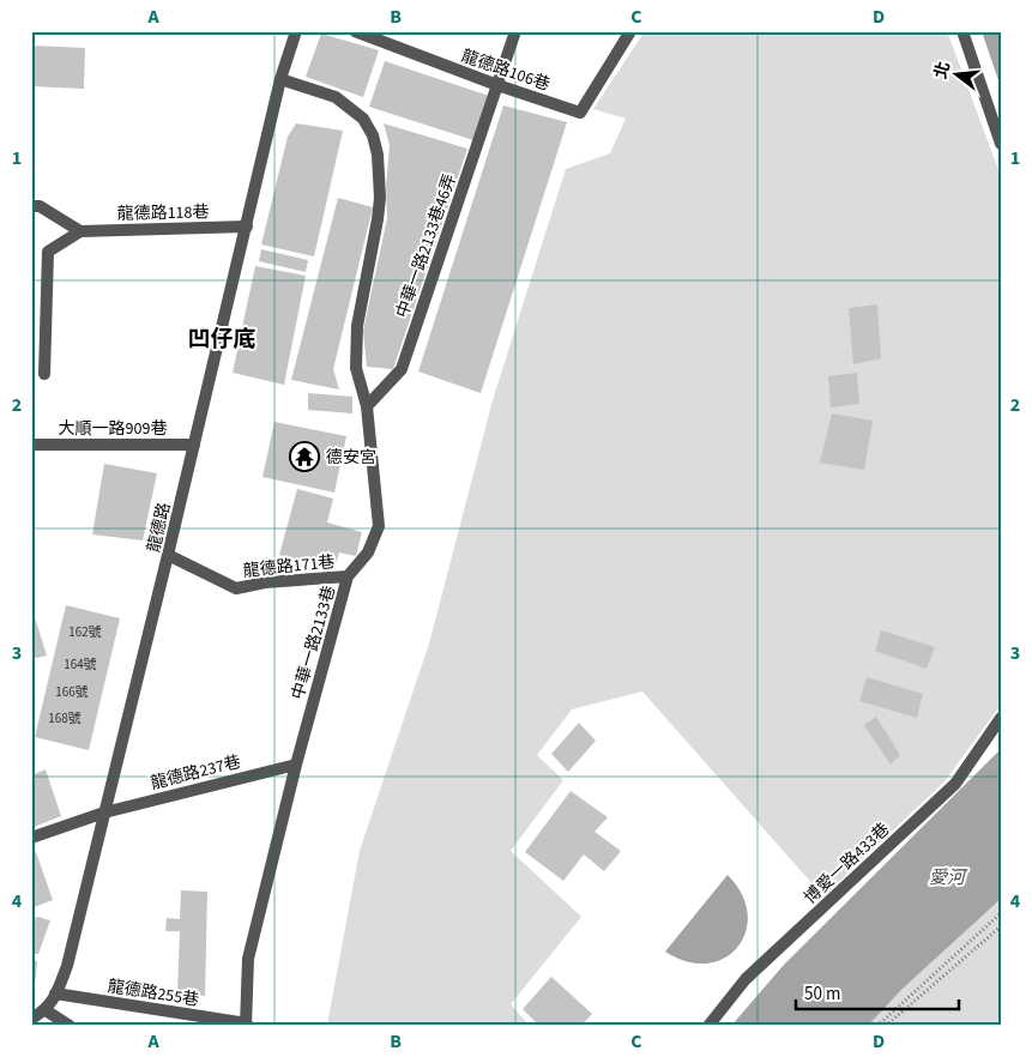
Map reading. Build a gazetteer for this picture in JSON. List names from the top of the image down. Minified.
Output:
{"streets":{"street":["龍德路106巷","龍德路118巷","中華一路2133巷46弄","大順一路909巷","龍德路","龍德路171巷","中華一路2133巷","龍德路237巷","博愛一路433巷","龍德路255巷"]},"crossings":[["龍德路106巷","中華一路2133巷46弄"],["龍德路118巷","龍德路"],["中華一路2133巷46弄","中華一路2133巷"],["大順一路909巷","龍德路"],["龍德路","龍德路171巷"],["龍德路","中華一路2133巷"],["龍德路","龍德路237巷"],["龍德路","龍德路255巷"],["龍德路171巷","中華一路2133巷"],["中華一路2133巷","龍德路237巷"],["中華一路2133巷","龍德路255巷"]],"districts":["凹仔底"],"water":["愛河"],"places":{"temple":["德安宮"]},"house_numbers":["162號","164號","166號","168號"],"scale_bar":"50 m","north":"left","grid":{"columns":["A","B","C","D"],"rows":["1","2","3","4"]}}
